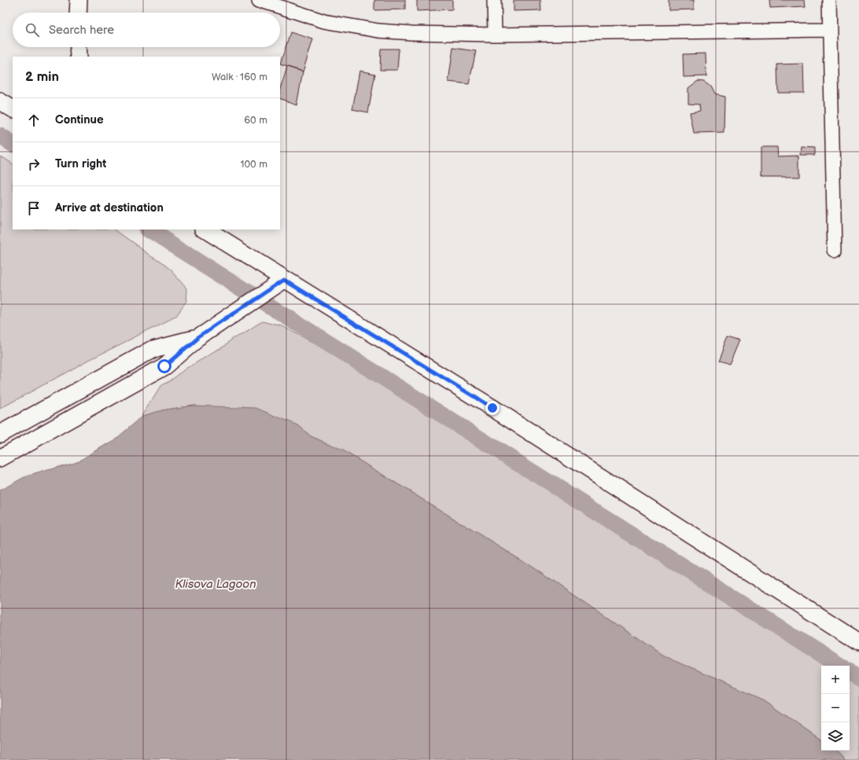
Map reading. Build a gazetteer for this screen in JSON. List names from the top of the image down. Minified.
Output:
{"water":["Klisova Lagoon"],"page":{"search":"Search here","heading":["2 min","Walk · 160 m"],"list":[["Continue","60 m"],["Turn right","100 m"],"Arrive at destination"],"map_buttons":["+","−"]}}
